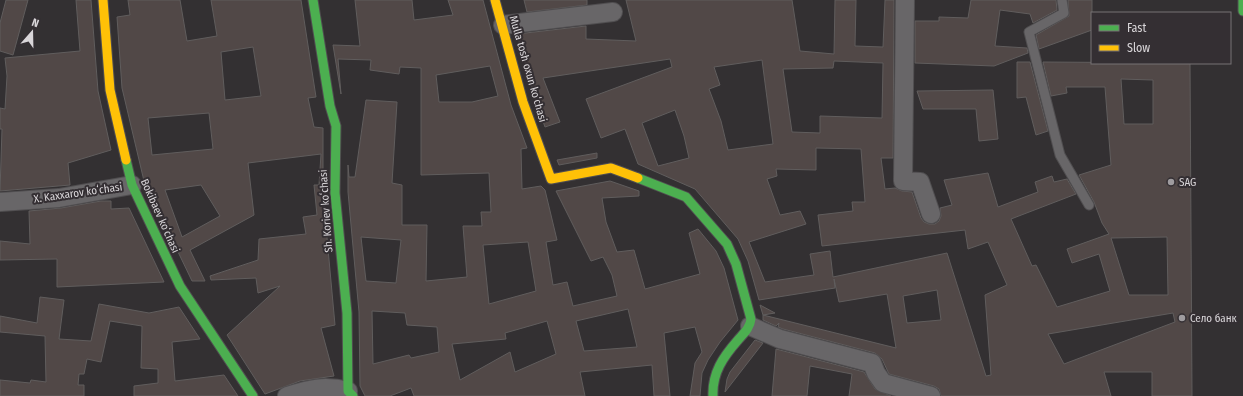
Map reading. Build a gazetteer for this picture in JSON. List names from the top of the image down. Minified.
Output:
{"streets":{"street":["Mulla tosh oxun koʻchasi","X. Kaxxarov koʻchasi","Sh. Koriev koʻchasi","Bokibaev koʻchasi"]},"crossings":[["X. Kaxxarov koʻchasi","Bokibaev koʻchasi"]],"places":["SAG","Село банк"],"legend":["Fast","Slow"],"north":"top"}
